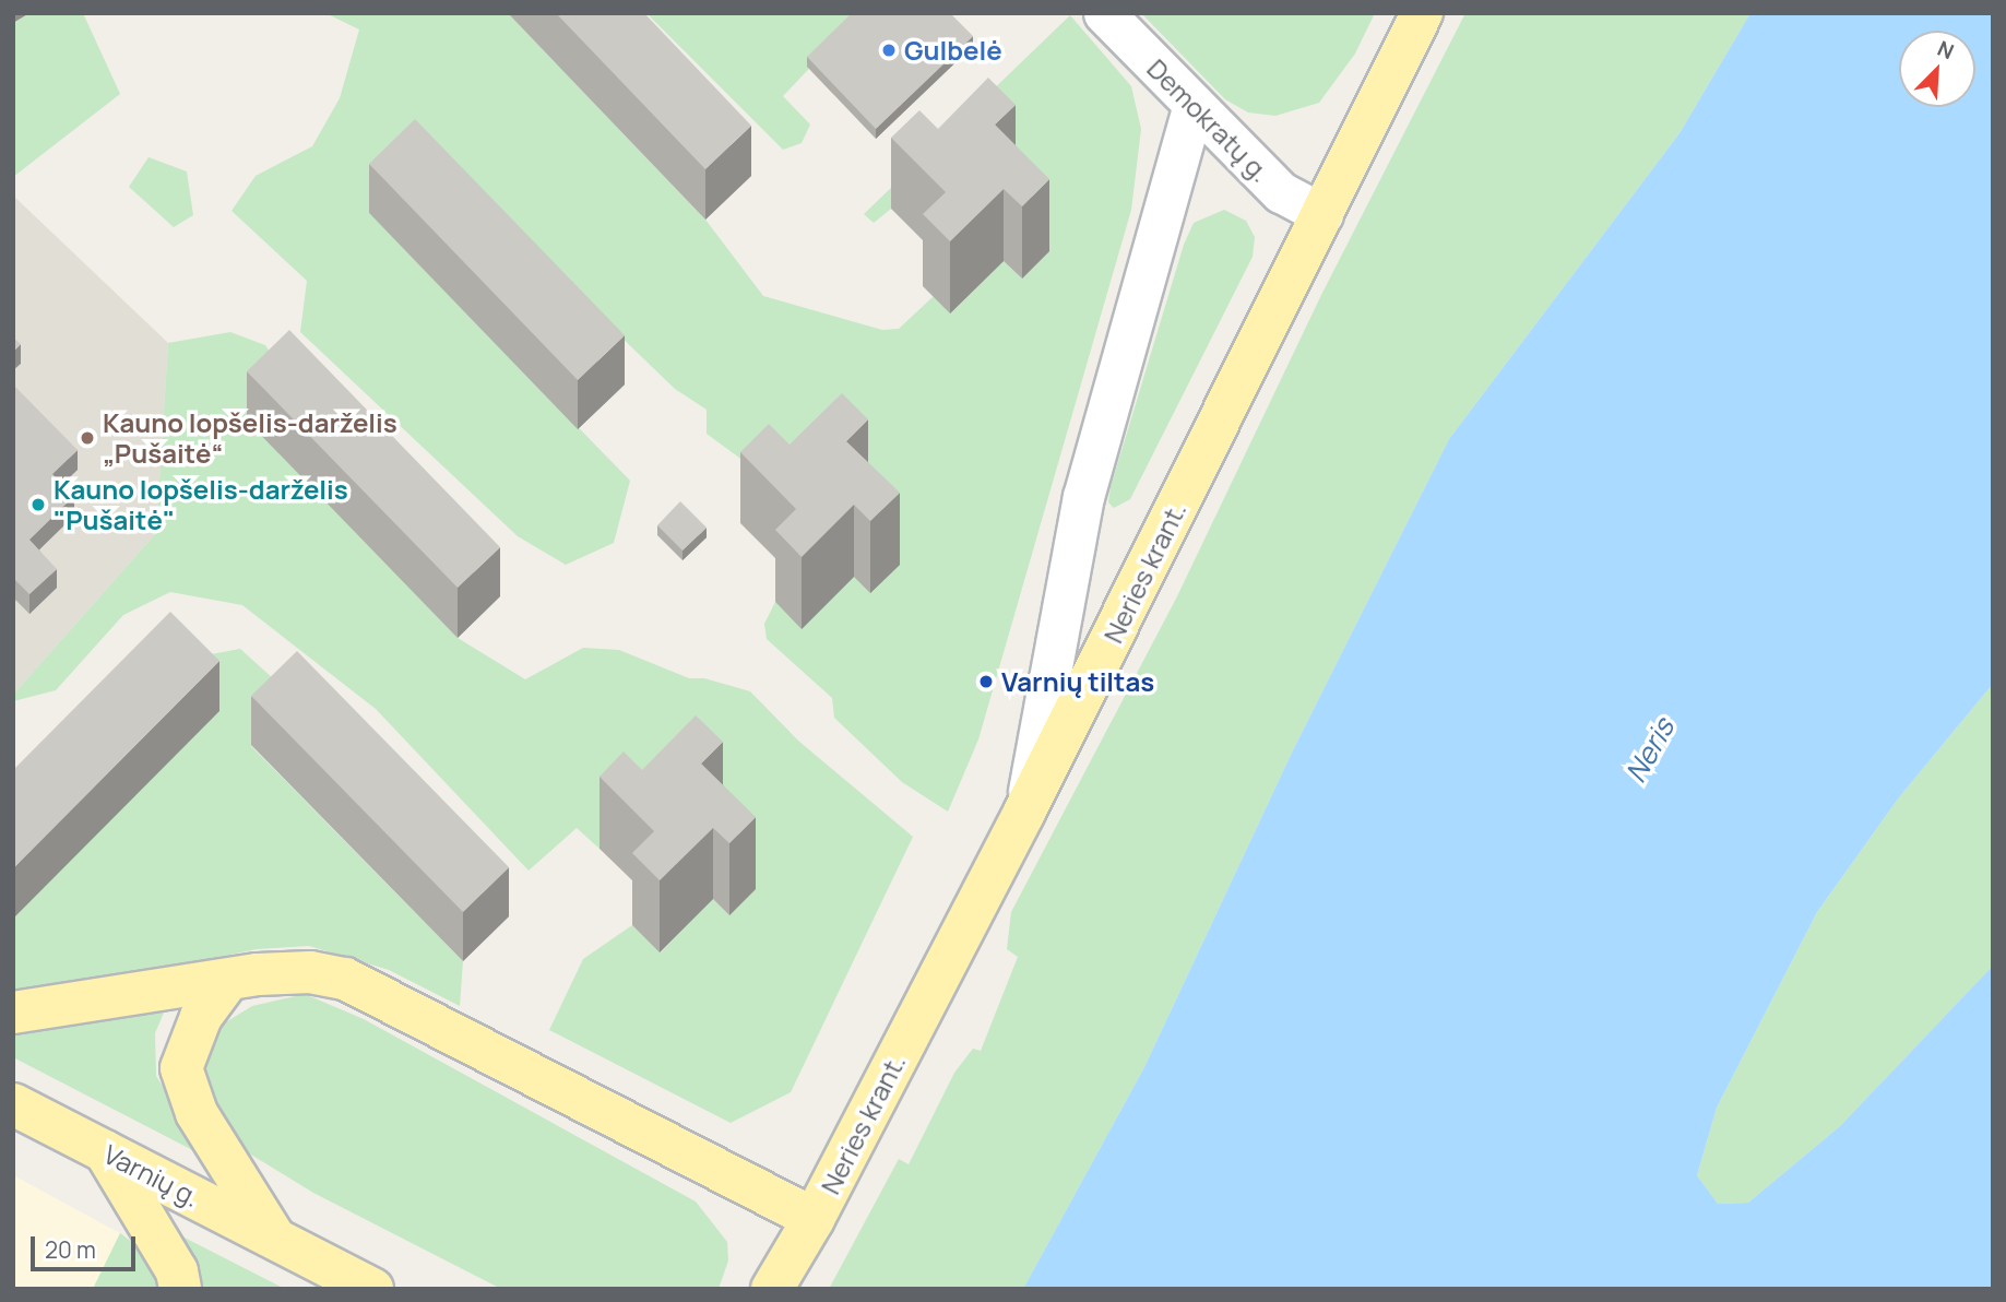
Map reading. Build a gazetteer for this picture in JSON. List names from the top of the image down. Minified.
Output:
{"streets":{"main road":["Neries krant.","Varnių g."],"street":["Demokratų g."]},"crossings":[["Demokratų g.","Neries krant."]],"water":["Neris"],"places":["Gulbelė","Kauno lopšelis-darželis „Pušaitė“","Kauno lopšelis-darželis \"Pušaitė\"","Varnių tiltas"],"scale_bar":"20 m","north":"top right"}
